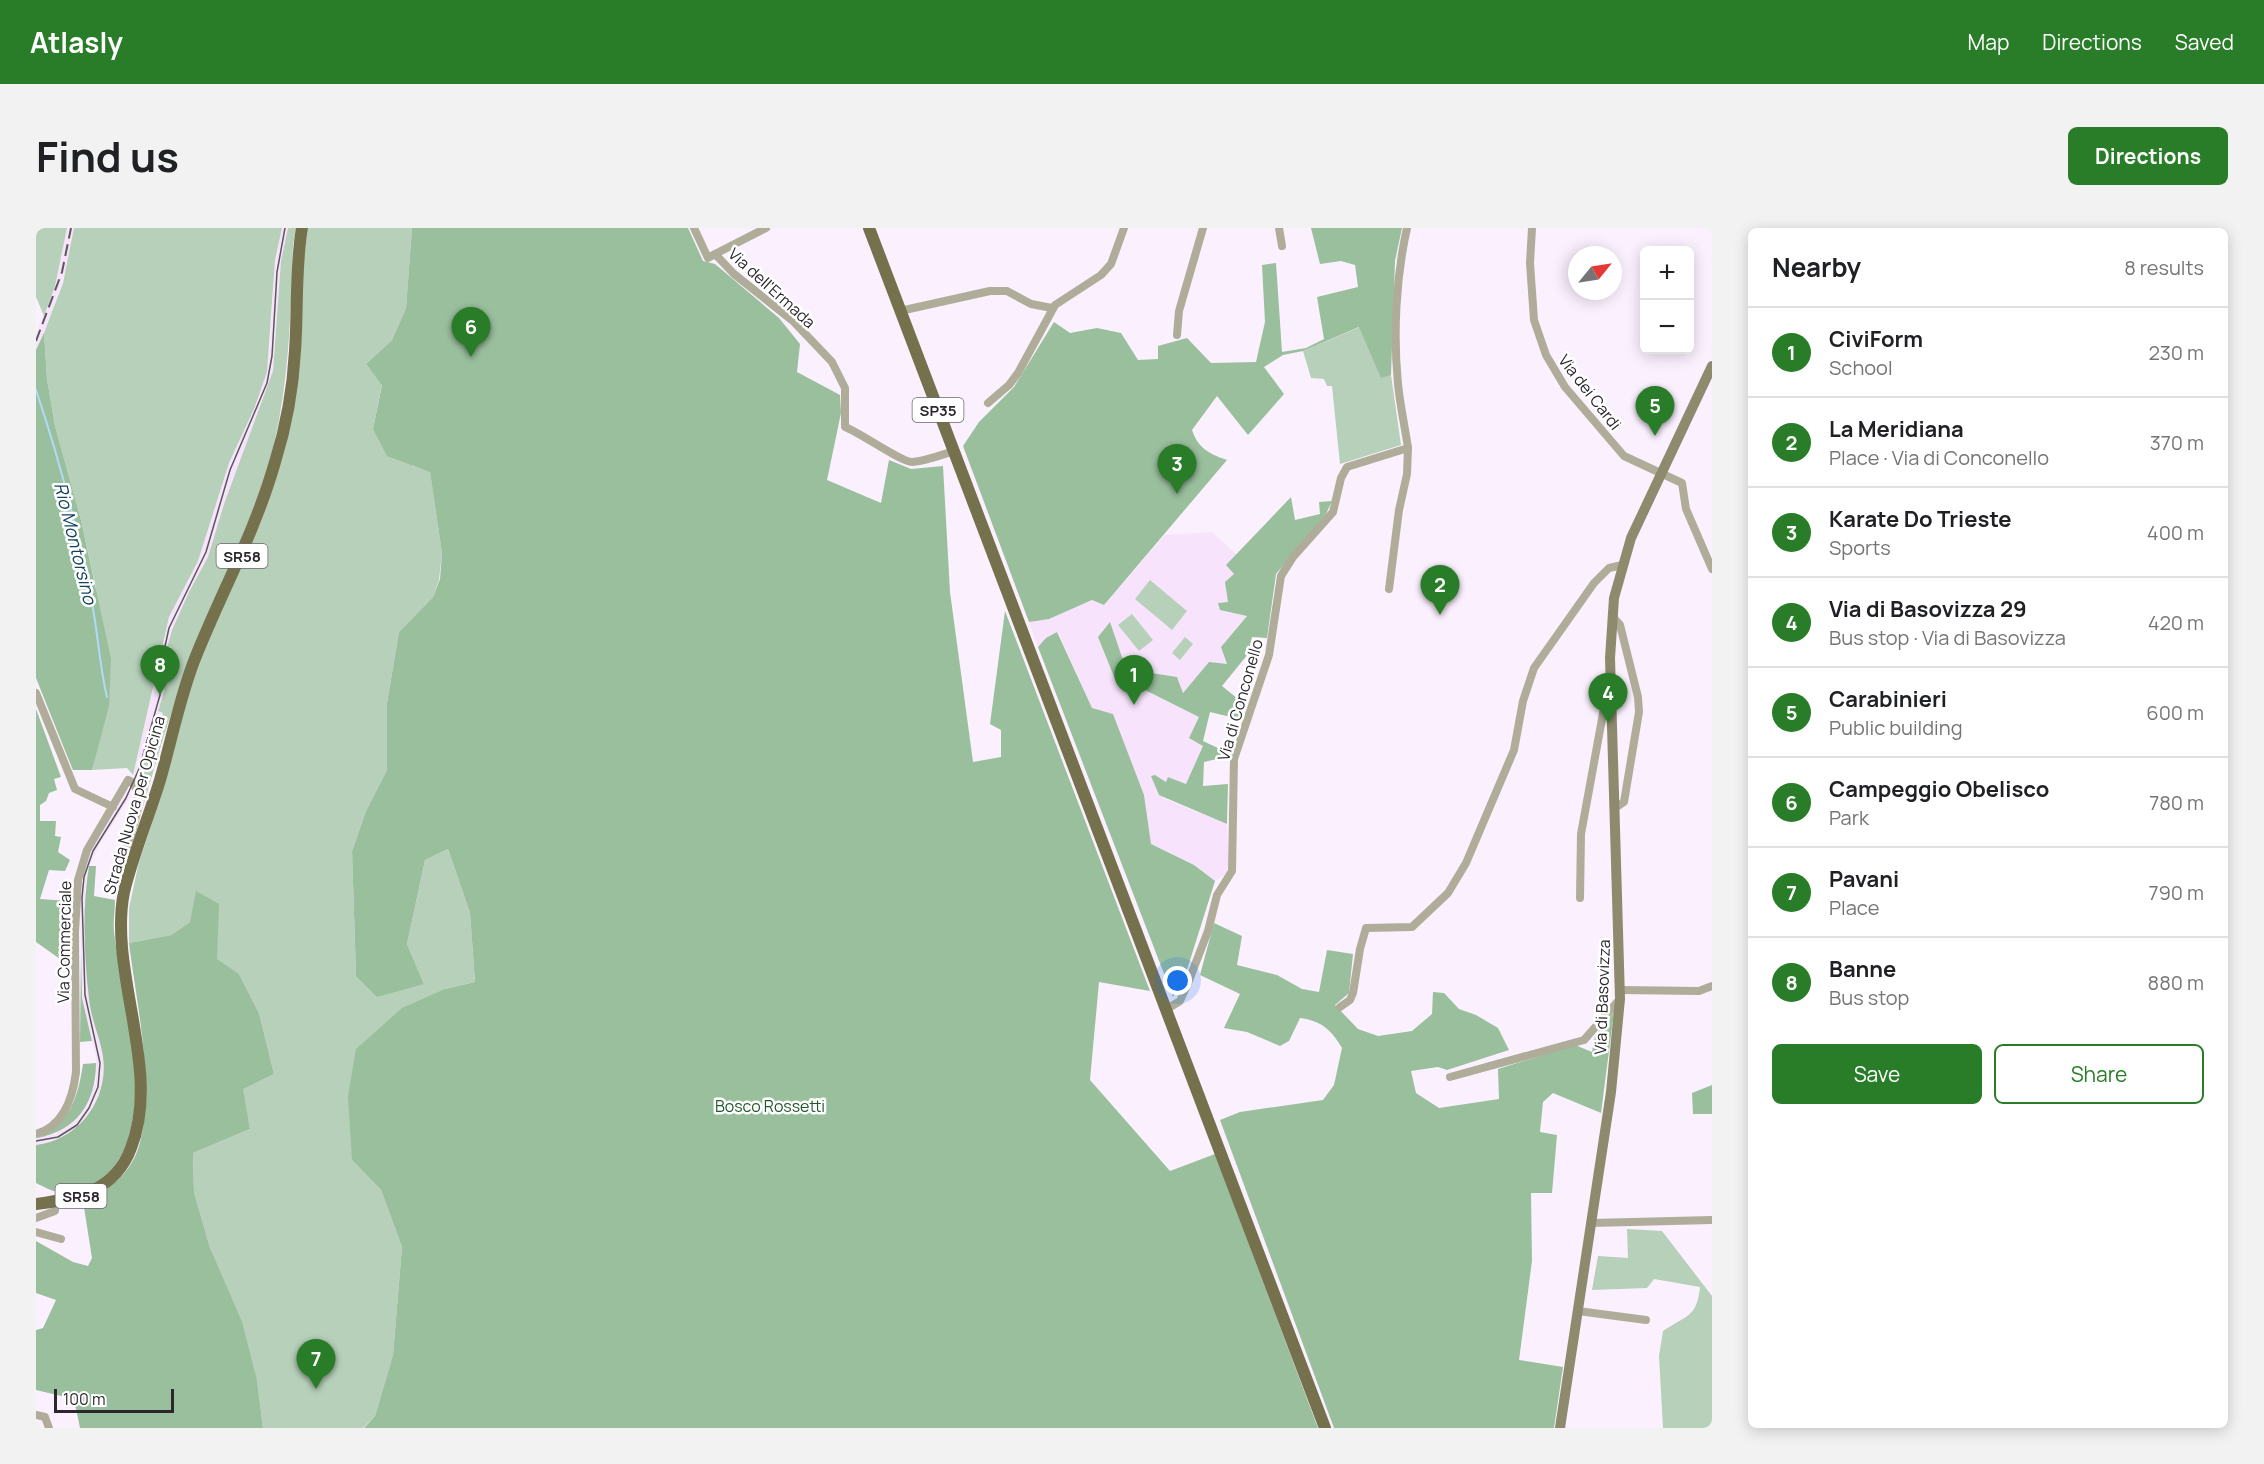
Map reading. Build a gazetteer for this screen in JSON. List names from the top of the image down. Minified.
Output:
{"streets":{"main road":["SP35","SR58","Strada Nuova per Opicina","Via di Basovizza"],"street":["Via dell'Ermada","Via dei Cardi","Via di Conconello","Via Commerciale"]},"crossings":[["Via dell'Ermada","SP35"],["Via dei Cardi","Via di Basovizza"],["SP35","Via di Conconello"],["Strada Nuova per Opicina","Via Commerciale"]],"water":["Rio Montorsino"],"parks":["Bosco Rossetti"],"scale_bar":"100 m","north":"top right","page":{"header":"Atlasly","nav":["Map","Directions","Saved"],"title":"Find us","buttons":["Directions",["Save","Share"]],"heading":["Nearby","8 results"],"map_buttons":["+","−"],"list":[{"mark":"1","name":"CiviForm","note":"School","value":"230 m"},{"mark":"2","name":"La Meridiana","note":"Place · Via di Conconello","value":"370 m"},{"mark":"3","name":"Karate Do Trieste","note":"Sports","value":"400 m"},{"mark":"4","name":"Via di Basovizza 29","note":"Bus stop · Via di Basovizza","value":"420 m"},{"mark":"5","name":"Carabinieri","note":"Public building","value":"600 m"},{"mark":"6","name":"Campeggio Obelisco","note":"Park","value":"780 m"},{"mark":"7","name":"Pavani","note":"Place","value":"790 m"},{"mark":"8","name":"Banne","note":"Bus stop","value":"880 m"}],"pins":["6","5","3","2","8","1","4","7"],"scale":"100 m"}}
